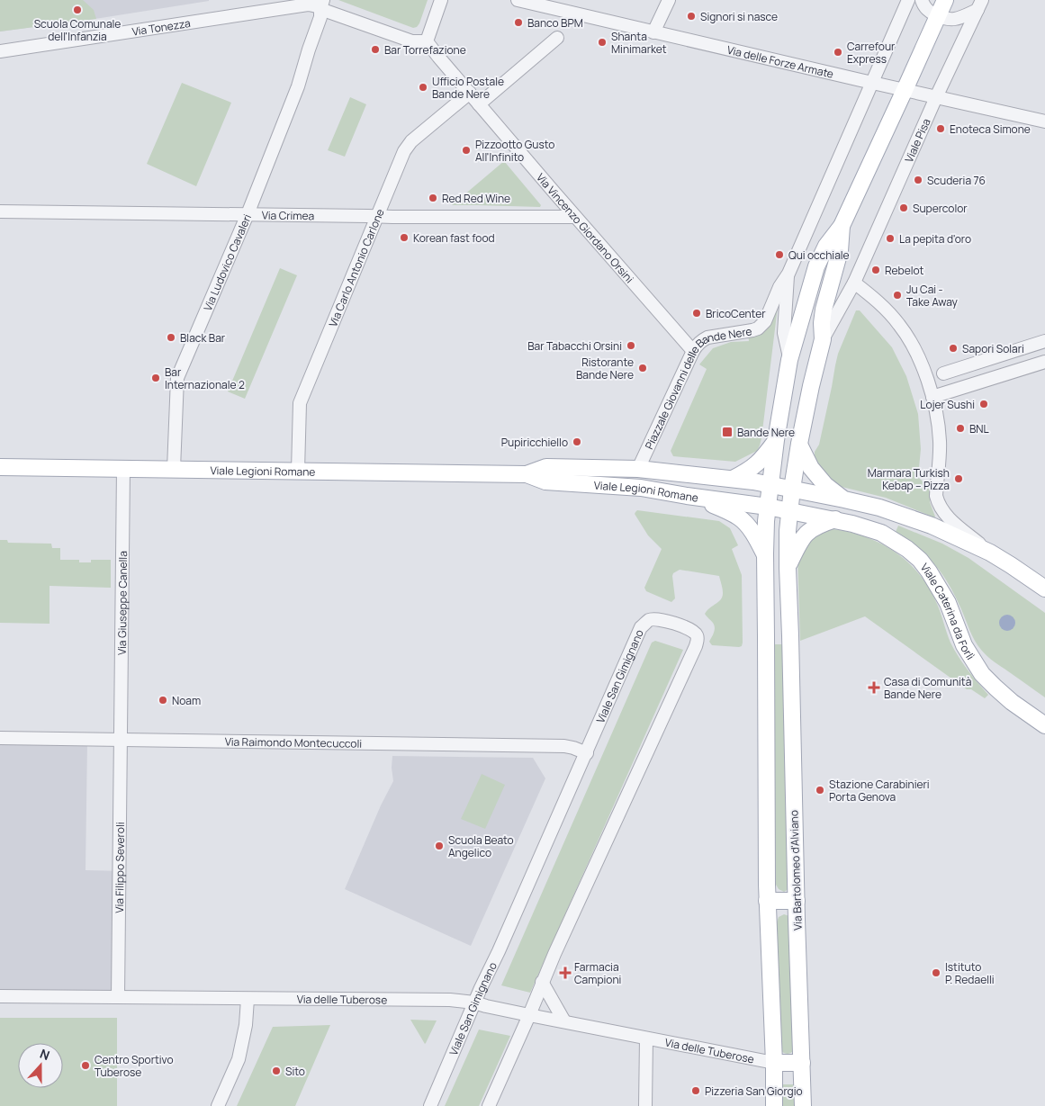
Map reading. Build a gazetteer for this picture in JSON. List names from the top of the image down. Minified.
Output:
{"streets":{"main road":["Piazzale Giovanni delle Bande Nere","Viale Legioni Romane","Viale Caterina da Forlì","Via Bartolomeo d'Alviano"],"street":["Via Tonezza","Via delle Forze Armate","Viale Pisa","Via Crimea","Via Vincenzo Giordano Orsini","Via Ludovico Cavaleri","Via Carlo Antonio Carlone","Via Giuseppe Canella","Viale San Gimignano","Via Raimondo Montecuccoli","Via Filippo Severoli","Via delle Tuberose"]},"crossings":[["Via Tonezza","Via Vincenzo Giordano Orsini"],["Via Tonezza","Via Ludovico Cavaleri"],["Via delle Forze Armate","Viale Pisa"],["Via Crimea","Via Vincenzo Giordano Orsini"],["Via Crimea","Via Ludovico Cavaleri"],["Via Crimea","Via Carlo Antonio Carlone"],["Via Vincenzo Giordano Orsini","Via Carlo Antonio Carlone"],["Via Vincenzo Giordano Orsini","Piazzale Giovanni delle Bande Nere"],["Via Ludovico Cavaleri","Viale Legioni Romane"],["Via Carlo Antonio Carlone","Viale Legioni Romane"],["Piazzale Giovanni delle Bande Nere","Viale Legioni Romane"],["Viale Legioni Romane","Via Giuseppe Canella"],["Via Giuseppe Canella","Via Raimondo Montecuccoli"],["Via Giuseppe Canella","Via Filippo Severoli"],["Viale San Gimignano","Via Raimondo Montecuccoli"],["Viale San Gimignano","Via delle Tuberose"],["Via Raimondo Montecuccoli","Via Filippo Severoli"],["Via Filippo Severoli","Via delle Tuberose"]],"places":{"other":["Scuola Comunale dell'Infanzia","Signori si nasce","Banco BPM","Shanta Minimarket","Bar Torrefazione","Carrefour Express","Ufficio Postale Bande Nere","Enoteca Simone","Pizzootto Gusto All'Infinito","Scuderia 76","Red Red Wine","Supercolor","Korean fast food","La pepita d'oro","Qui occhiale","Rebelot","Ju Cai - Take Away","BricoCenter","Black Bar","Bar Tabacchi Orsini","Sapori Solari","Ristorante Bande Nere","Bar Internazionale 2","Lojer Sushi","BNL","Pupiricchiello","Marmara Turkish Kebap – Pizza","Noam","Stazione Carabinieri Porta Genova","Scuola Beato Angelico","Istituto P. Redaelli","Centro Sportivo Tuberose","Sito","Pizzeria San Giorgio"],"transit":["Bande Nere"],"health":["Casa di Comunità Bande Nere","Farmacia Campioni"]},"north":"top"}
